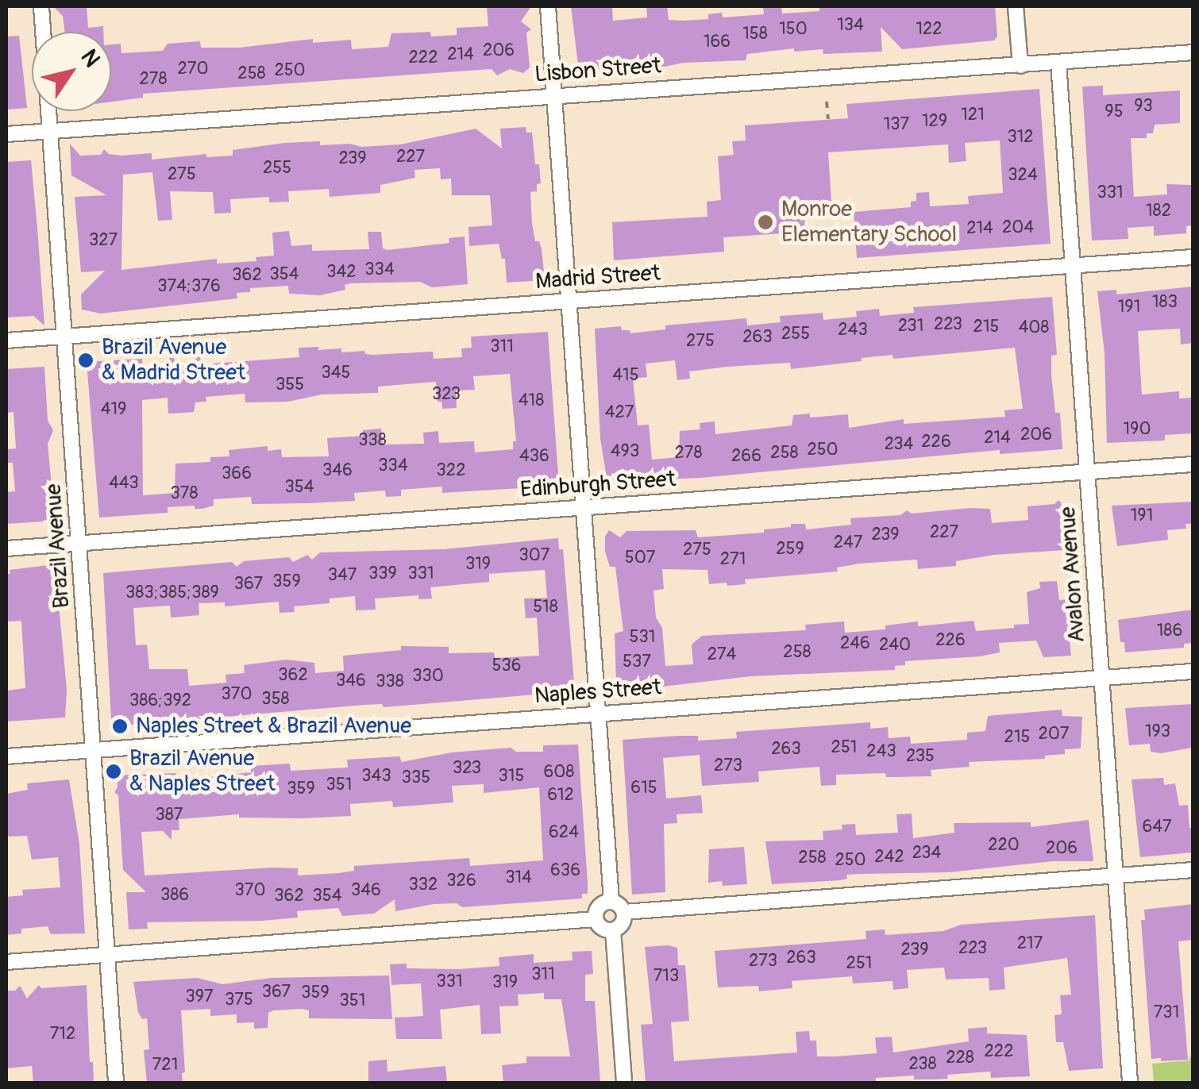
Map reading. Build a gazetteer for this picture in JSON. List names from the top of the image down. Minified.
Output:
{"streets":{"street":["Lisbon Street","Madrid Street","Edinburgh Street","Brazil Avenue","Avalon Avenue","Naples Street"]},"crossings":[["Lisbon Street","Brazil Avenue"],["Lisbon Street","Avalon Avenue"],["Madrid Street","Brazil Avenue"],["Madrid Street","Avalon Avenue"],["Edinburgh Street","Brazil Avenue"],["Edinburgh Street","Avalon Avenue"],["Brazil Avenue","Naples Street"],["Avalon Avenue","Naples Street"]],"places":["Monroe Elementary School","Brazil Avenue & Madrid Street","Naples Street & Brazil Avenue","Brazil Avenue & Naples Street"],"house_numbers":["134","150","122","158","166","206","214","222","270","250","258","278","93","95","121","129","137","312","227","239","255","275","324","331","182","204","214","327","334","342","354","362","374;376","183","191","223","231","215","408","243","255","263","275","311","345","415","355","323","418","419","427","190","206","214","338","226","234","250","493","278","258","436","266","334","346","322","366","443","354","378","191","227","239","247","259","275","307","507","271","319","339","331","347","359","367","383;385;389","518","186","531","226","246","240","258","274","537","536","362","330","346","338","370","358","386;392","193","207","215","251","263","243","235","273","323","608","343","315","335","351","615","359","612","387","647","624","220","206","234","242","258","250","636","314","326","332","370","346","386","362","354","217","223","239","263","273","251","311","713","331","319","367","359","397","375","351","731","712","222","228","238","721"],"north":"top right"}
